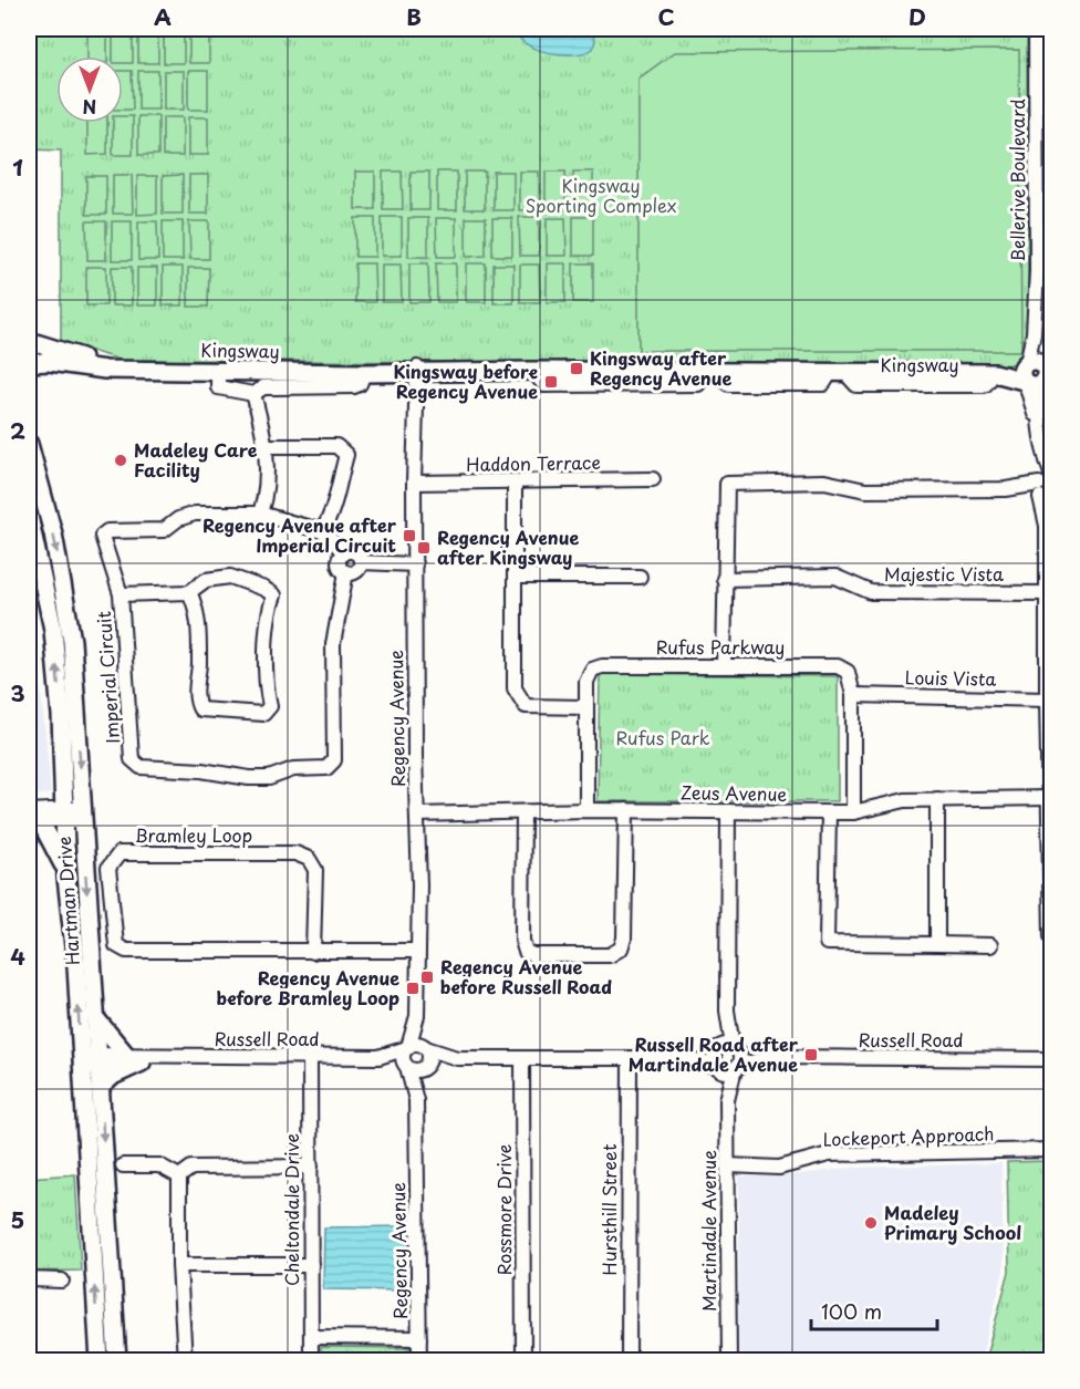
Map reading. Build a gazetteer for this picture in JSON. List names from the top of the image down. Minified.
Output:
{"streets":{"main road":["Kingsway","Hartman Drive"],"street":["Bellerive Boulevard","Haddon Terrace","Majestic Vista","Rufus Parkway","Imperial Circuit","Louis Vista","Regency Avenue","Zeus Avenue","Bramley Loop","Russell Road","Lockeport Approach","Cheltondale Drive","Rossmore Drive","Hursthill Street","Martindale Avenue"]},"crossings":[["Bellerive Boulevard","Kingsway"],["Kingsway","Regency Avenue"],["Haddon Terrace","Regency Avenue"],["Rufus Parkway","Louis Vista"],["Rufus Parkway","Zeus Avenue"],["Imperial Circuit","Regency Avenue"],["Regency Avenue","Zeus Avenue"],["Regency Avenue","Bramley Loop"],["Regency Avenue","Russell Road"],["Hartman Drive","Russell Road"],["Russell Road","Cheltondale Drive"],["Russell Road","Rossmore Drive"],["Russell Road","Hursthill Street"],["Russell Road","Martindale Avenue"],["Lockeport Approach","Martindale Avenue"]],"parks":["Kingsway Sporting Complex","Rufus Park"],"places":{"transit":["Kingsway after Regency Avenue","Kingsway before Regency Avenue","Regency Avenue after Imperial Circuit","Regency Avenue after Kingsway","Regency Avenue before Russell Road","Regency Avenue before Bramley Loop","Russell Road after Martindale Avenue"],"other":["Madeley Care Facility","Madeley Primary School"]},"scale_bar":"100 m","north":"bottom","grid":{"columns":["A","B","C","D"],"rows":["1","2","3","4","5"]}}
